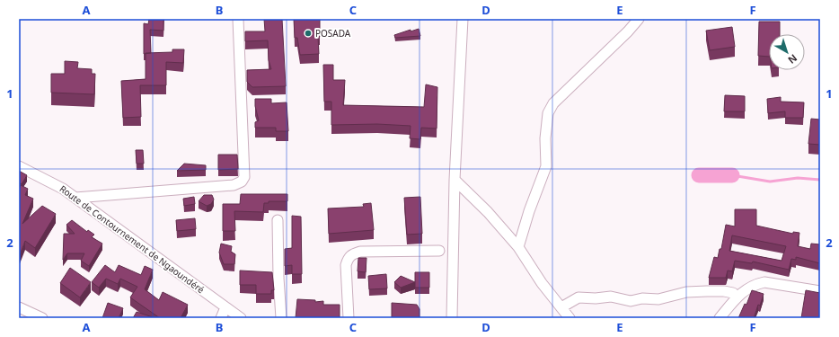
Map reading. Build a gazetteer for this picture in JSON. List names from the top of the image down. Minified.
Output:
{"streets":{"street":["Route de Contournement de Ngaoundéré"]},"places":["POSADA"],"north":"bottom right","grid":{"columns":["A","B","C","D","E","F"],"rows":["1","2"]}}
